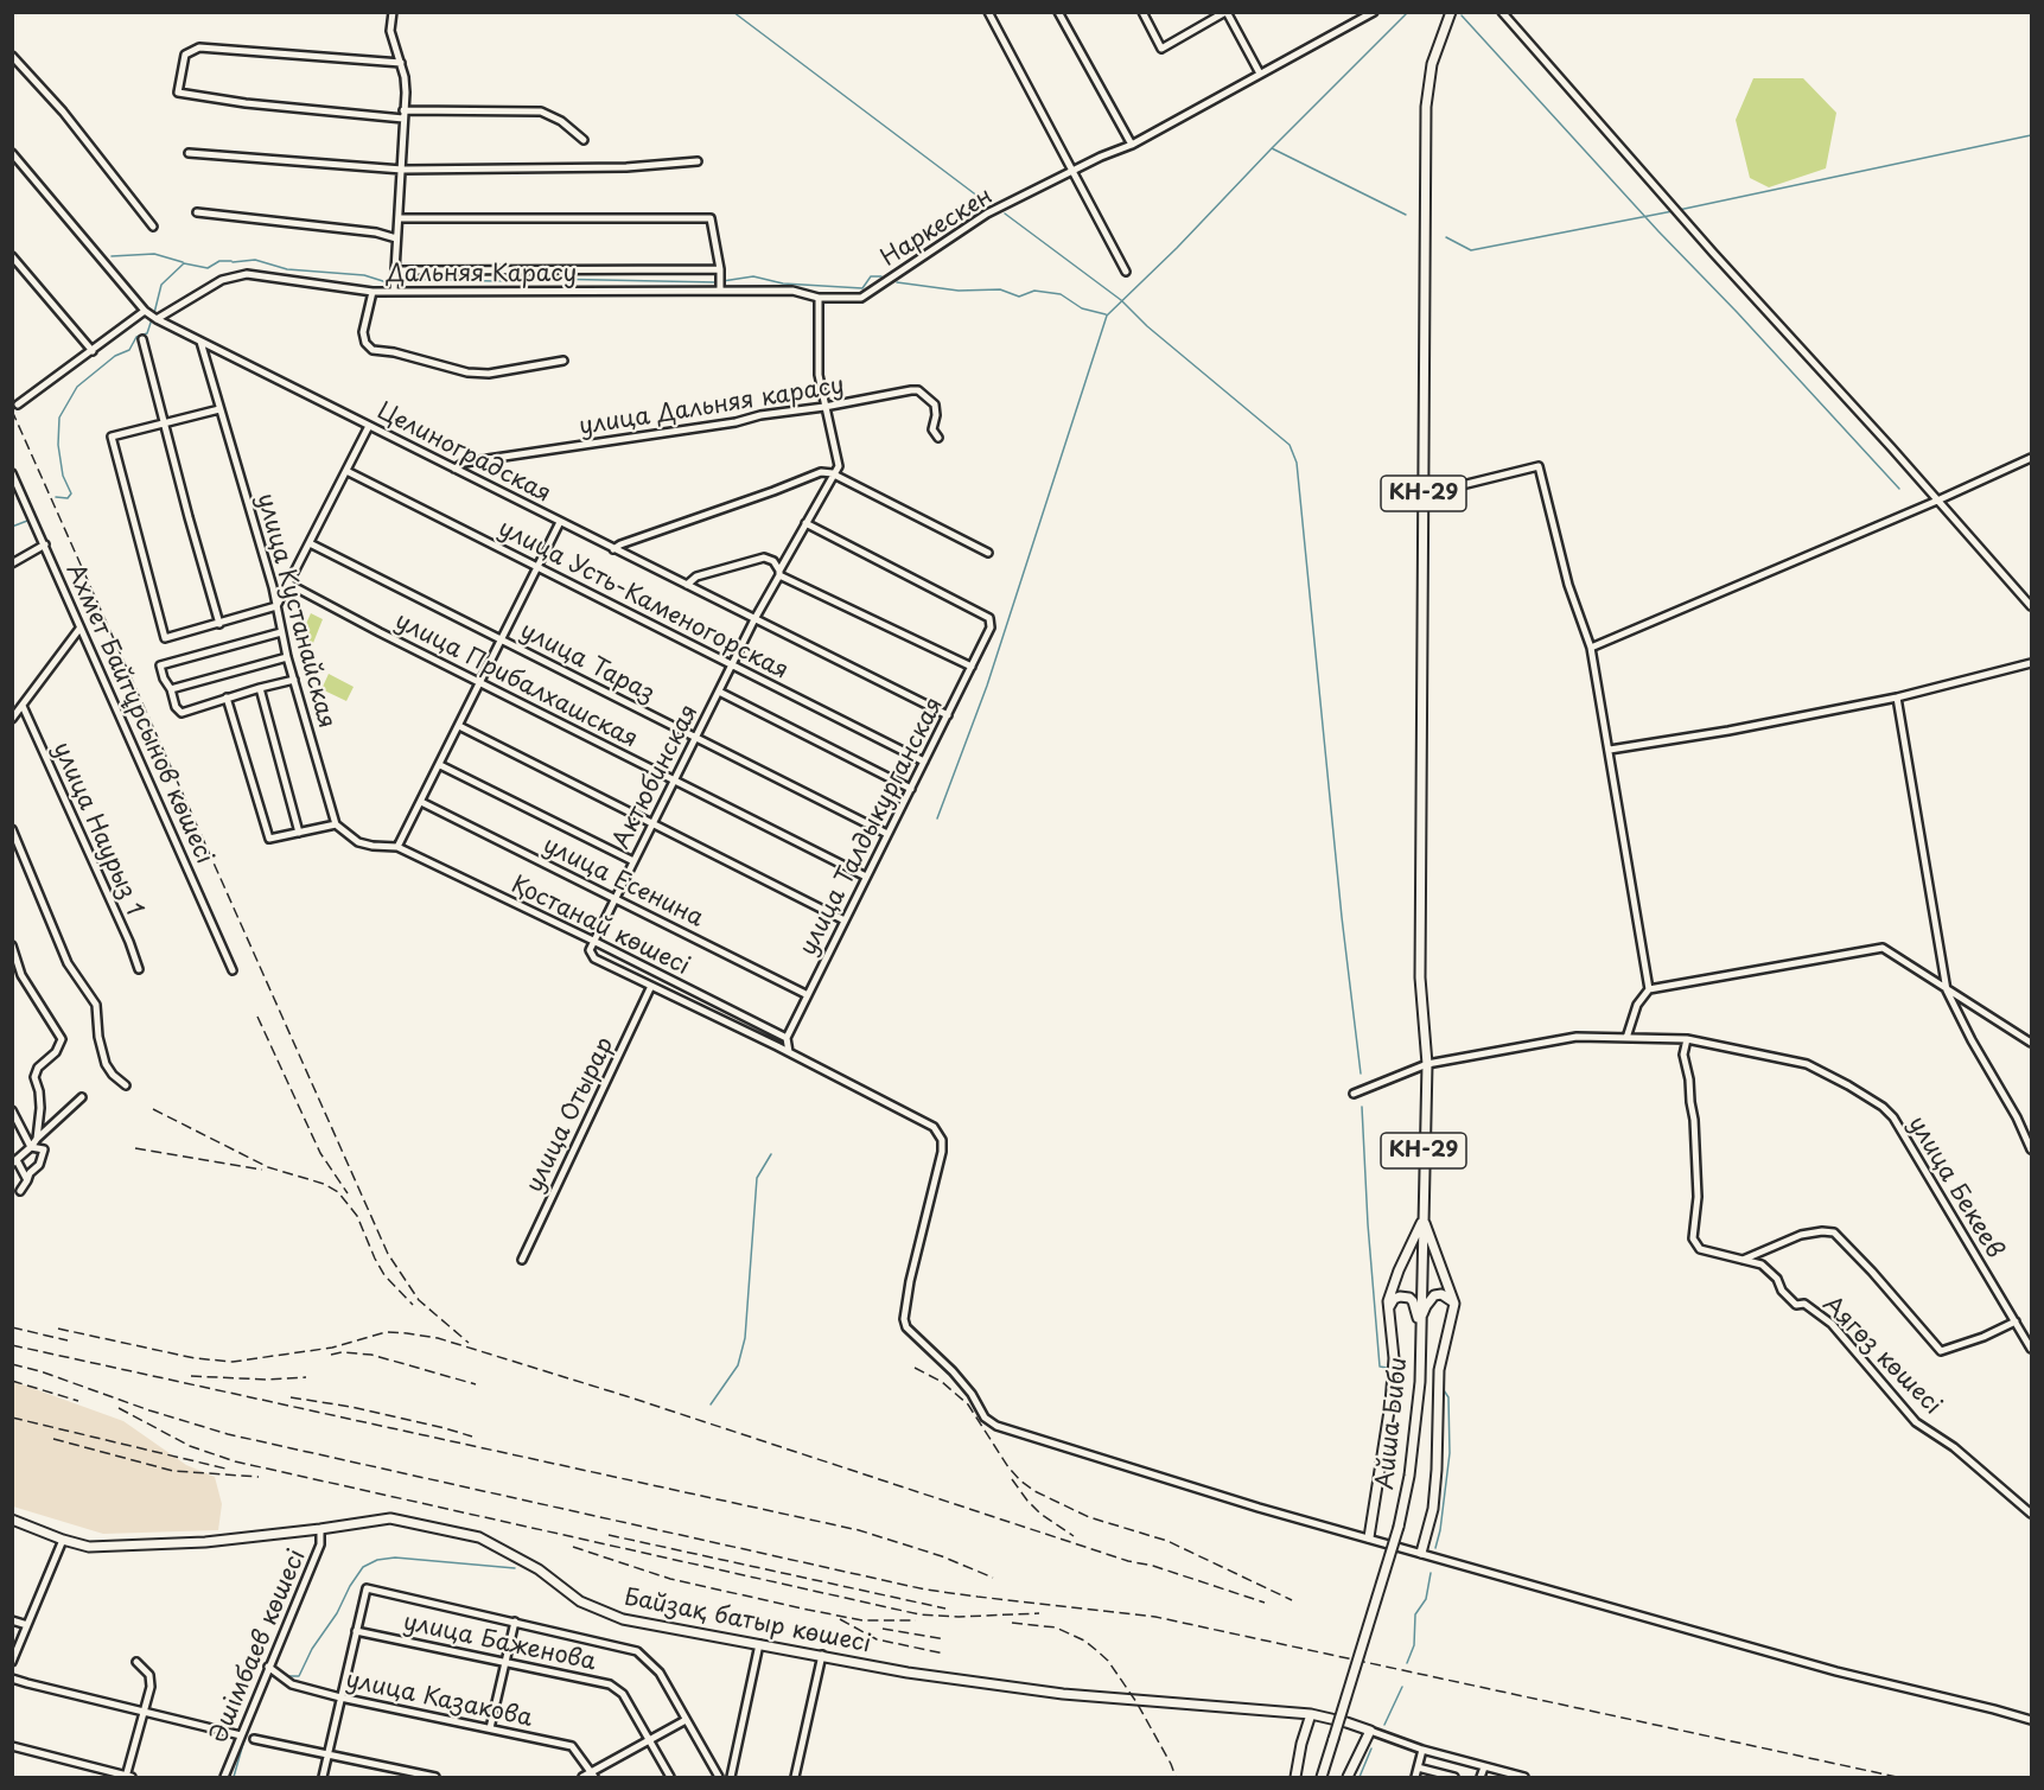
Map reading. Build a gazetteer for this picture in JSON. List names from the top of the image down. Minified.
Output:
{"streets":{"main road":["КН-29","Айша Биби","Байзақ батыр көшесі"],"street":["Наркескен","Дальняя Карасу","улица Дальняя карасу","Целиноградская","улица Усть-Каменогорская","улица Кустанайская","улица Тараз","улица Прибалхашская","Ахмет Байтұрсынов көшесі","Актюбинская","улица Талдыкурганская","улица Наурыз 1","улица Есенина","Қостанай көшесі","улица Отырар","улица Бекеев","Аягөз көшесі","улица Баженова","Әшімбаев көшесі","улица Казакова"]},"crossings":[["Наркескен","Дальняя Карасу"],["Дальняя Карасу","Целиноградская"],["улица Дальняя карасу","Целиноградская"],["Целиноградская","улица Кустанайская"],["Целиноградская","Актюбинская"],["Целиноградская","улица Талдыкурганская"],["КН-29","Айша Биби"],["улица Усть-Каменогорская","Актюбинская"],["улица Усть-Каменогорская","улица Талдыкурганская"],["улица Тараз","Актюбинская"],["улица Тараз","улица Талдыкурганская"],["улица Прибалхашская","Актюбинская"],["улица Прибалхашская","улица Талдыкурганская"],["Актюбинская","улица Талдыкурганская"],["Актюбинская","улица Есенина"],["Актюбинская","Қостанай көшесі"],["Актюбинская","улица Отырар"],["улица Талдыкурганская","улица Есенина"],["улица Талдыкурганская","Қостанай көшесі"],["улица Бекеев","Аягөз көшесі"],["Байзақ батыр көшесі","Әшімбаев көшесі"],["Әшімбаев көшесі","улица Казакова"]]}
